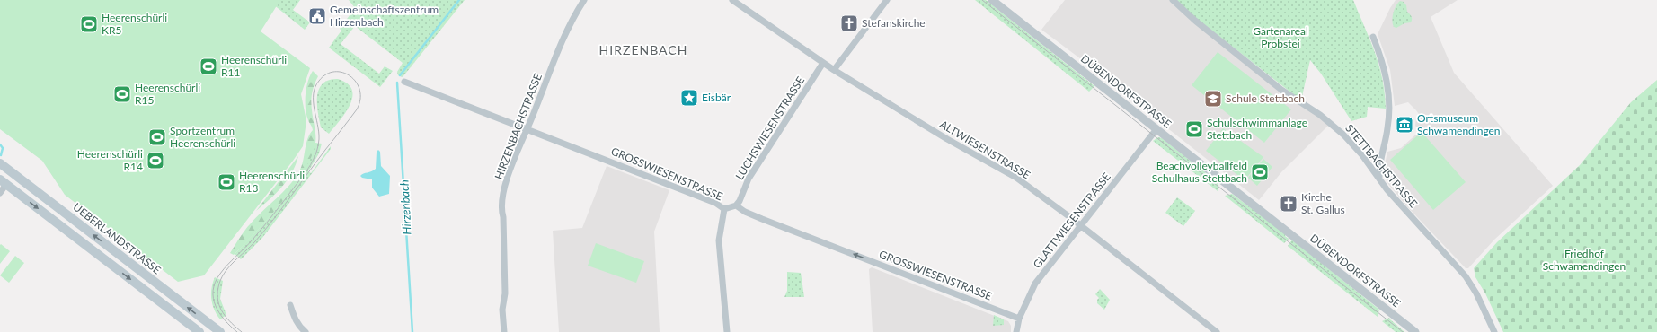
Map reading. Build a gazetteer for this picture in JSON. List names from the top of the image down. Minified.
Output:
{"streets":{"main road":["UEBERLANDSTRASSE"],"street":["DÜBENDORFSTRASSE","HIRZENBACHSTRASSE","LUCHSWIESENSTRASSE","ALTWIESENSTRASSE","STETTBACHSTRASSE","GROSSWIESENSTRASSE","GLATTWIESENSTRASSE"]},"crossings":[["DÜBENDORFSTRASSE","GLATTWIESENSTRASSE"],["HIRZENBACHSTRASSE","GROSSWIESENSTRASSE"],["LUCHSWIESENSTRASSE","ALTWIESENSTRASSE"],["LUCHSWIESENSTRASSE","GROSSWIESENSTRASSE"],["ALTWIESENSTRASSE","GLATTWIESENSTRASSE"],["GROSSWIESENSTRASSE","GLATTWIESENSTRASSE"]],"one_way":["GROSSWIESENSTRASSE"],"districts":["HIRZENBACH"],"water":["Hirzenbach"],"parks":["Gartenareal Probstei","Friedhof Schwamendingen"],"places":{"public building":["Gemeinschaftszentrum Hirzenbach"],"church":["Stefanskirche","Kirche St. Gallus"],"sports":["Heerenschürli KR5","Heerenschürli R11","Heerenschürli R15","Schulschwimmanlage Stettbach","Sportzentrum Heerenschürli","Heerenschürli R14","Beachvolleyballfeld Schulhaus Stettbach","Heerenschürli R13"],"place":["Eisbär"],"school or university":["Schule Stettbach"],"museum":["Ortsmuseum Schwamendingen"]}}
